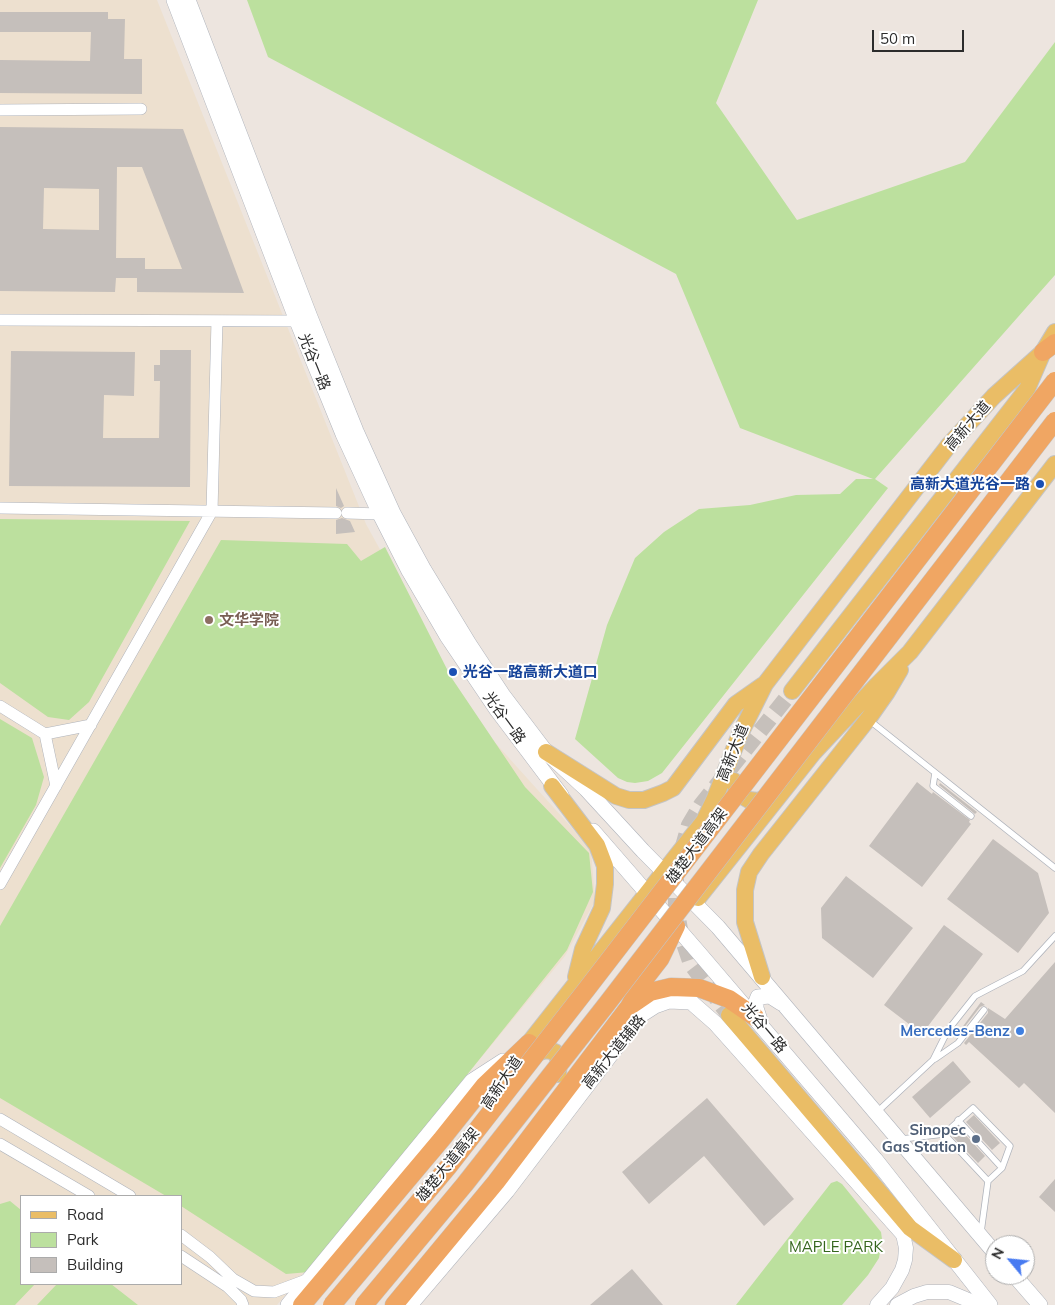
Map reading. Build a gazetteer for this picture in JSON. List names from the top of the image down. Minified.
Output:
{"streets":{"highway":["雄楚大道高架"],"main road":["光谷一路","高新大道","高新大道辅路"]},"crossings":[["光谷一路","高新大道"]],"parks":["MAPLE PARK"],"places":["高新大道光谷一路","文华学院","光谷一路高新大道口","Mercedes-Benz","Sinopec Gas Station"],"legend":["Road","Park","Building"],"scale_bar":"50 m","north":"top left"}
